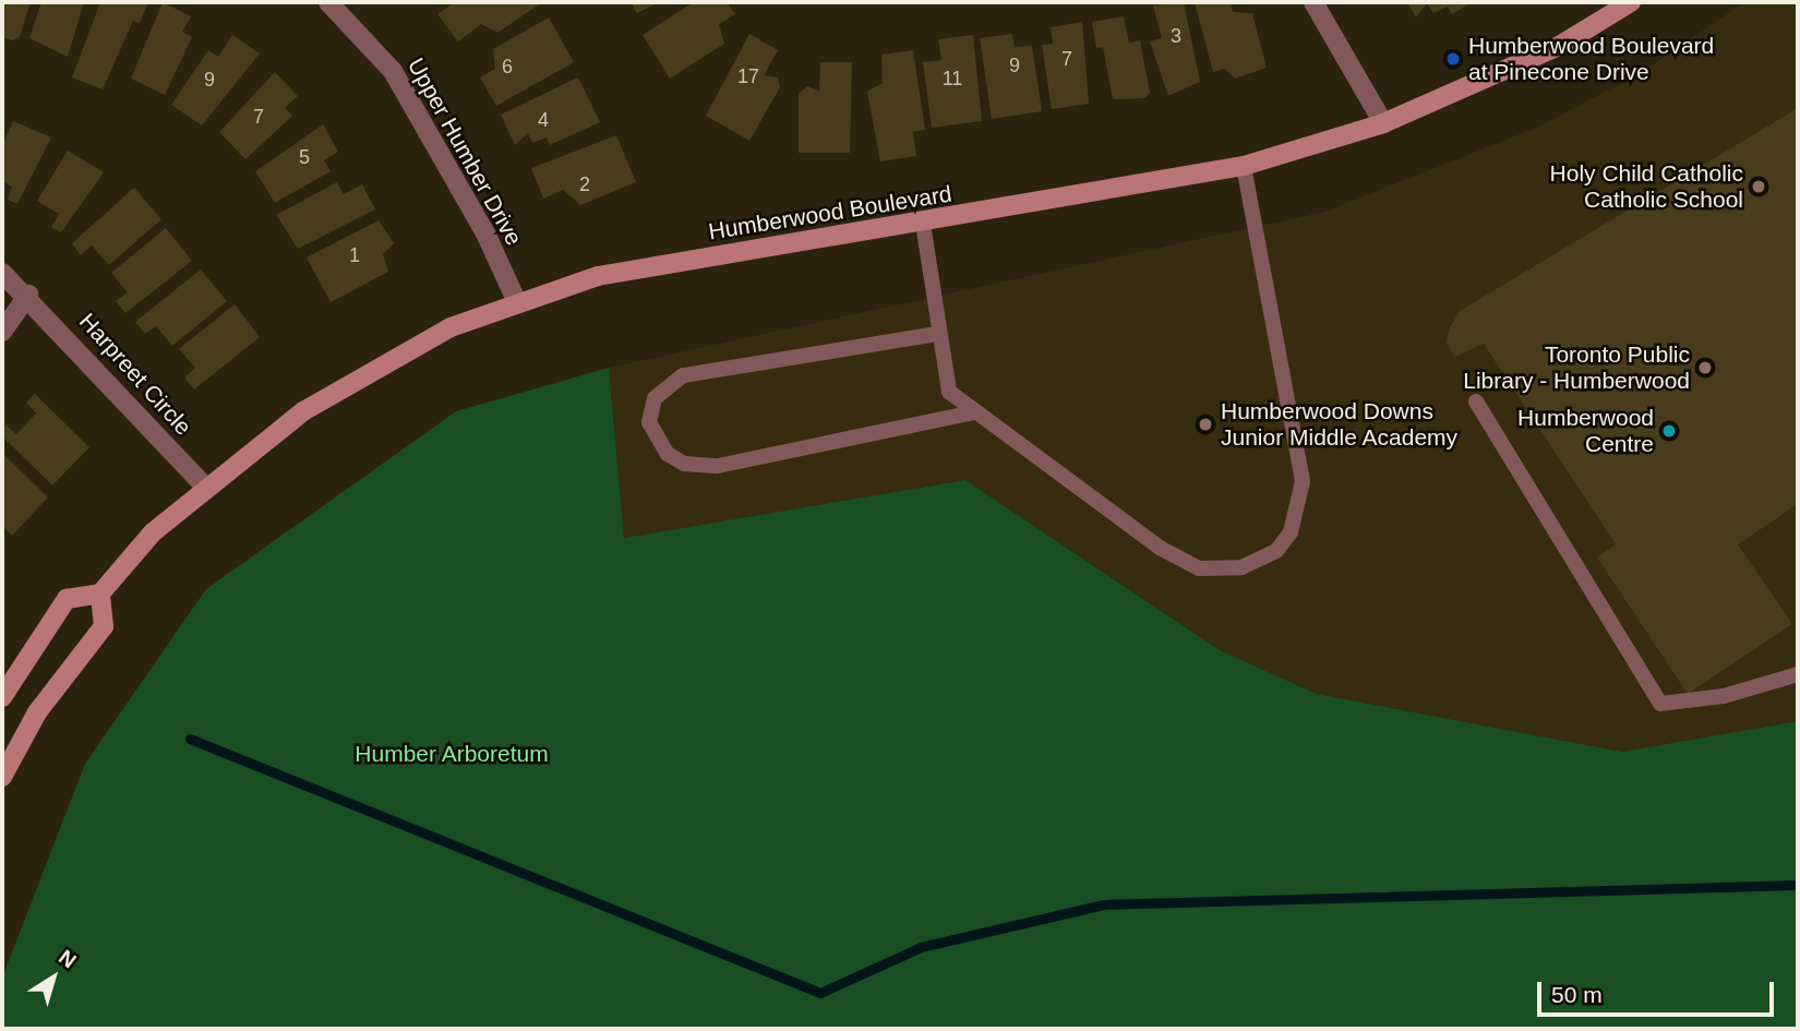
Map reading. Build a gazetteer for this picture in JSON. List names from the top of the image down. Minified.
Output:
{"streets":{"street":["Upper Humber Drive","Humberwood Boulevard","Harpreet Circle"]},"crossings":[["Upper Humber Drive","Humberwood Boulevard"],["Humberwood Boulevard","Harpreet Circle"]],"parks":["Humber Arboretum"],"places":["Humberwood Boulevard at Pinecone Drive","Holy Child Catholic Catholic School","Toronto Public Library - Humberwood","Humberwood Downs Junior Middle Academy","Humberwood Centre"],"house_numbers":["3","7","9","6","17","11","9","7","4","5","2","1"],"scale_bar":"50 m","north":"top right"}
